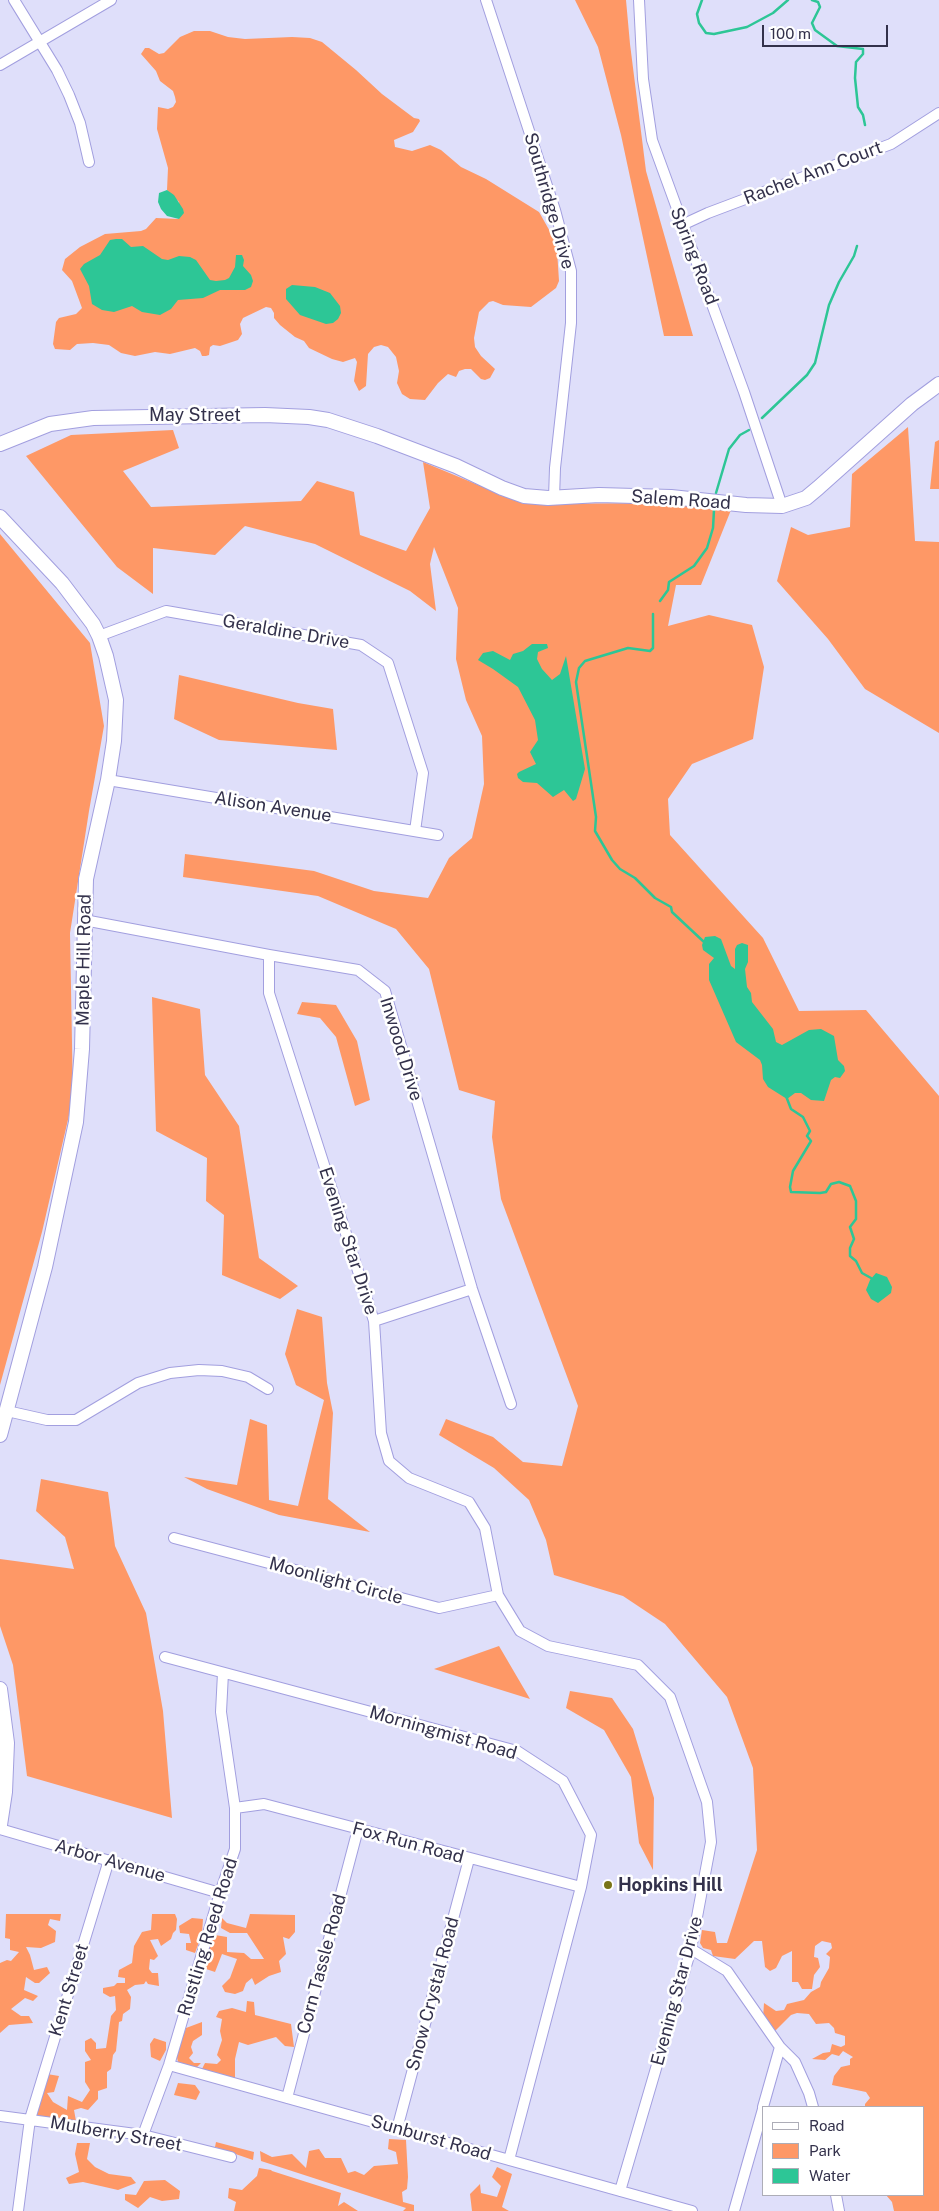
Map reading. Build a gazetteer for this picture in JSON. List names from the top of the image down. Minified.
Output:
{"streets":{"street":["Rachel Ann Court","Southridge Drive","Spring Road","May Street","Salem Road","Geraldine Drive","Alison Avenue","Maple Hill Road","Inwood Drive","Evening Star Drive","Moonlight Circle","Morningmist Road","Fox Run Road","Arbor Avenue","Rustling Reed Road","Corn Tassle Road","Kent Street","Snow Crystal Road","Mulberry Street","Sunburst Road"]},"crossings":[["Rachel Ann Court","Spring Road"],["Southridge Drive","Salem Road"],["Spring Road","Salem Road"],["May Street","Salem Road"],["Geraldine Drive","Alison Avenue"],["Geraldine Drive","Maple Hill Road"],["Alison Avenue","Maple Hill Road"],["Maple Hill Road","Inwood Drive"],["Inwood Drive","Evening Star Drive"],["Evening Star Drive","Moonlight Circle"],["Evening Star Drive","Sunburst Road"],["Morningmist Road","Fox Run Road"],["Morningmist Road","Rustling Reed Road"],["Morningmist Road","Sunburst Road"],["Fox Run Road","Rustling Reed Road"],["Fox Run Road","Corn Tassle Road"],["Fox Run Road","Snow Crystal Road"],["Arbor Avenue","Rustling Reed Road"],["Arbor Avenue","Kent Street"],["Rustling Reed Road","Mulberry Street"],["Rustling Reed Road","Sunburst Road"],["Corn Tassle Road","Sunburst Road"],["Kent Street","Mulberry Street"],["Snow Crystal Road","Sunburst Road"]],"places":["Hopkins Hill"],"legend":["Road","Park","Water"],"scale_bar":"100 m"}
